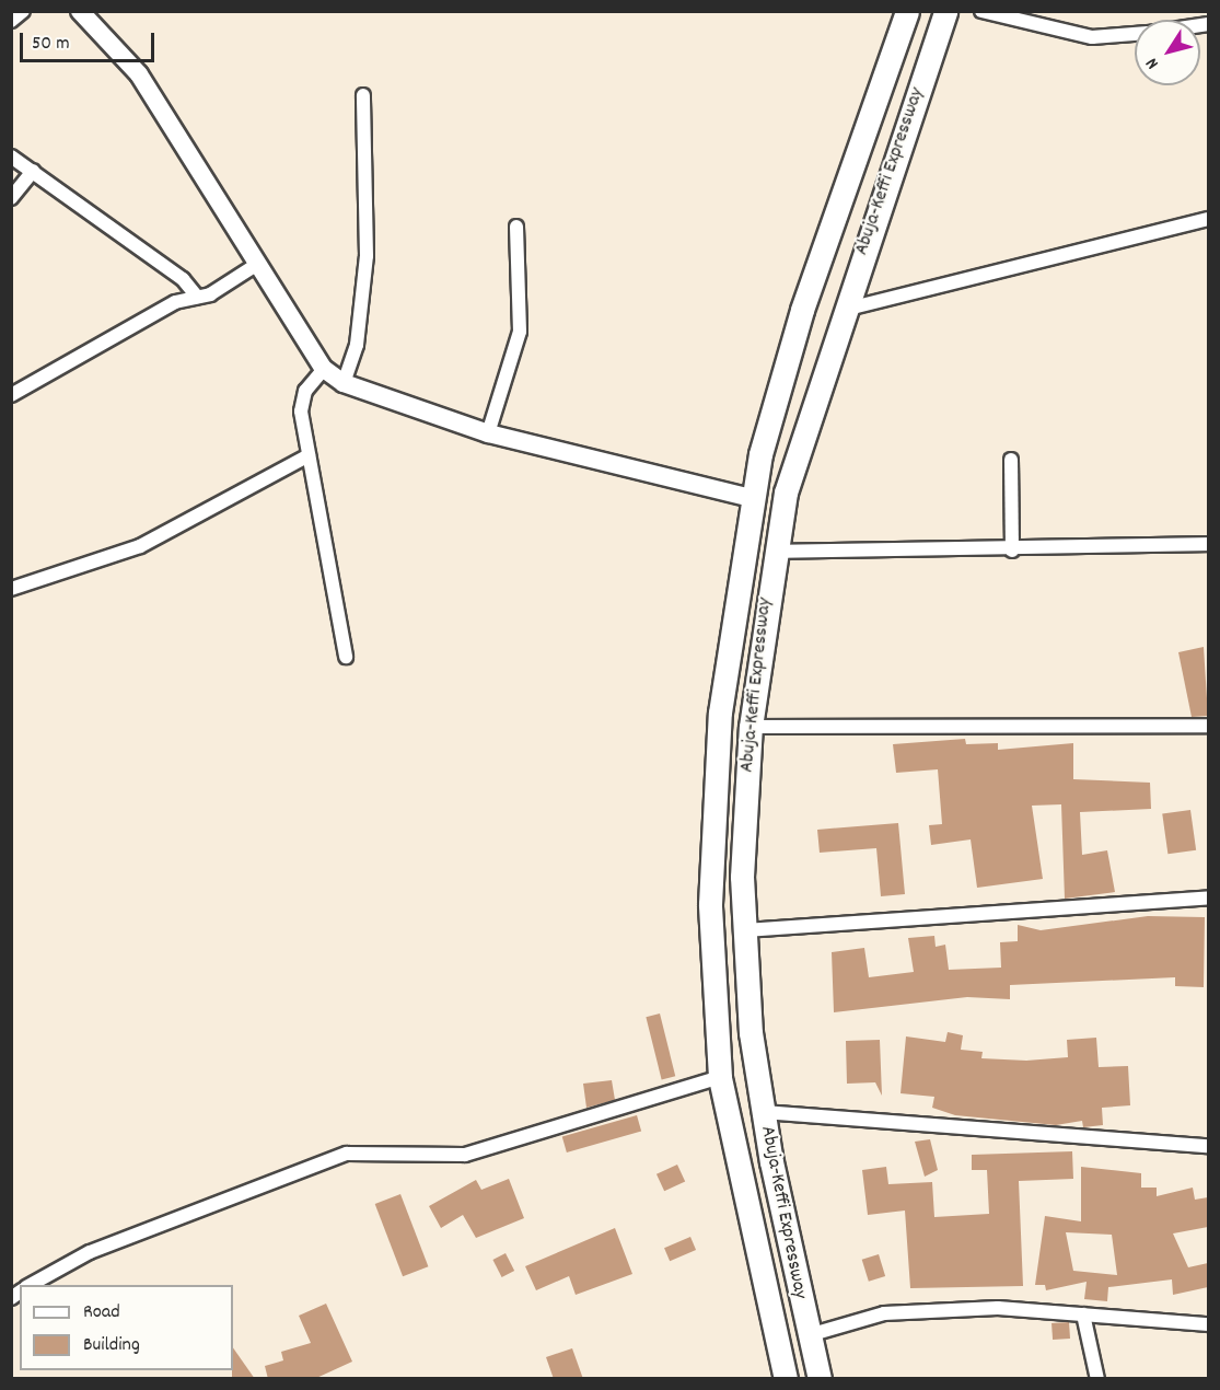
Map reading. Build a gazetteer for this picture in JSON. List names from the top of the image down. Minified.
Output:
{"streets":{"highway":["Abuja-Keffi Expressway"]},"legend":["Road","Building"],"scale_bar":"50 m","north":"bottom left"}
